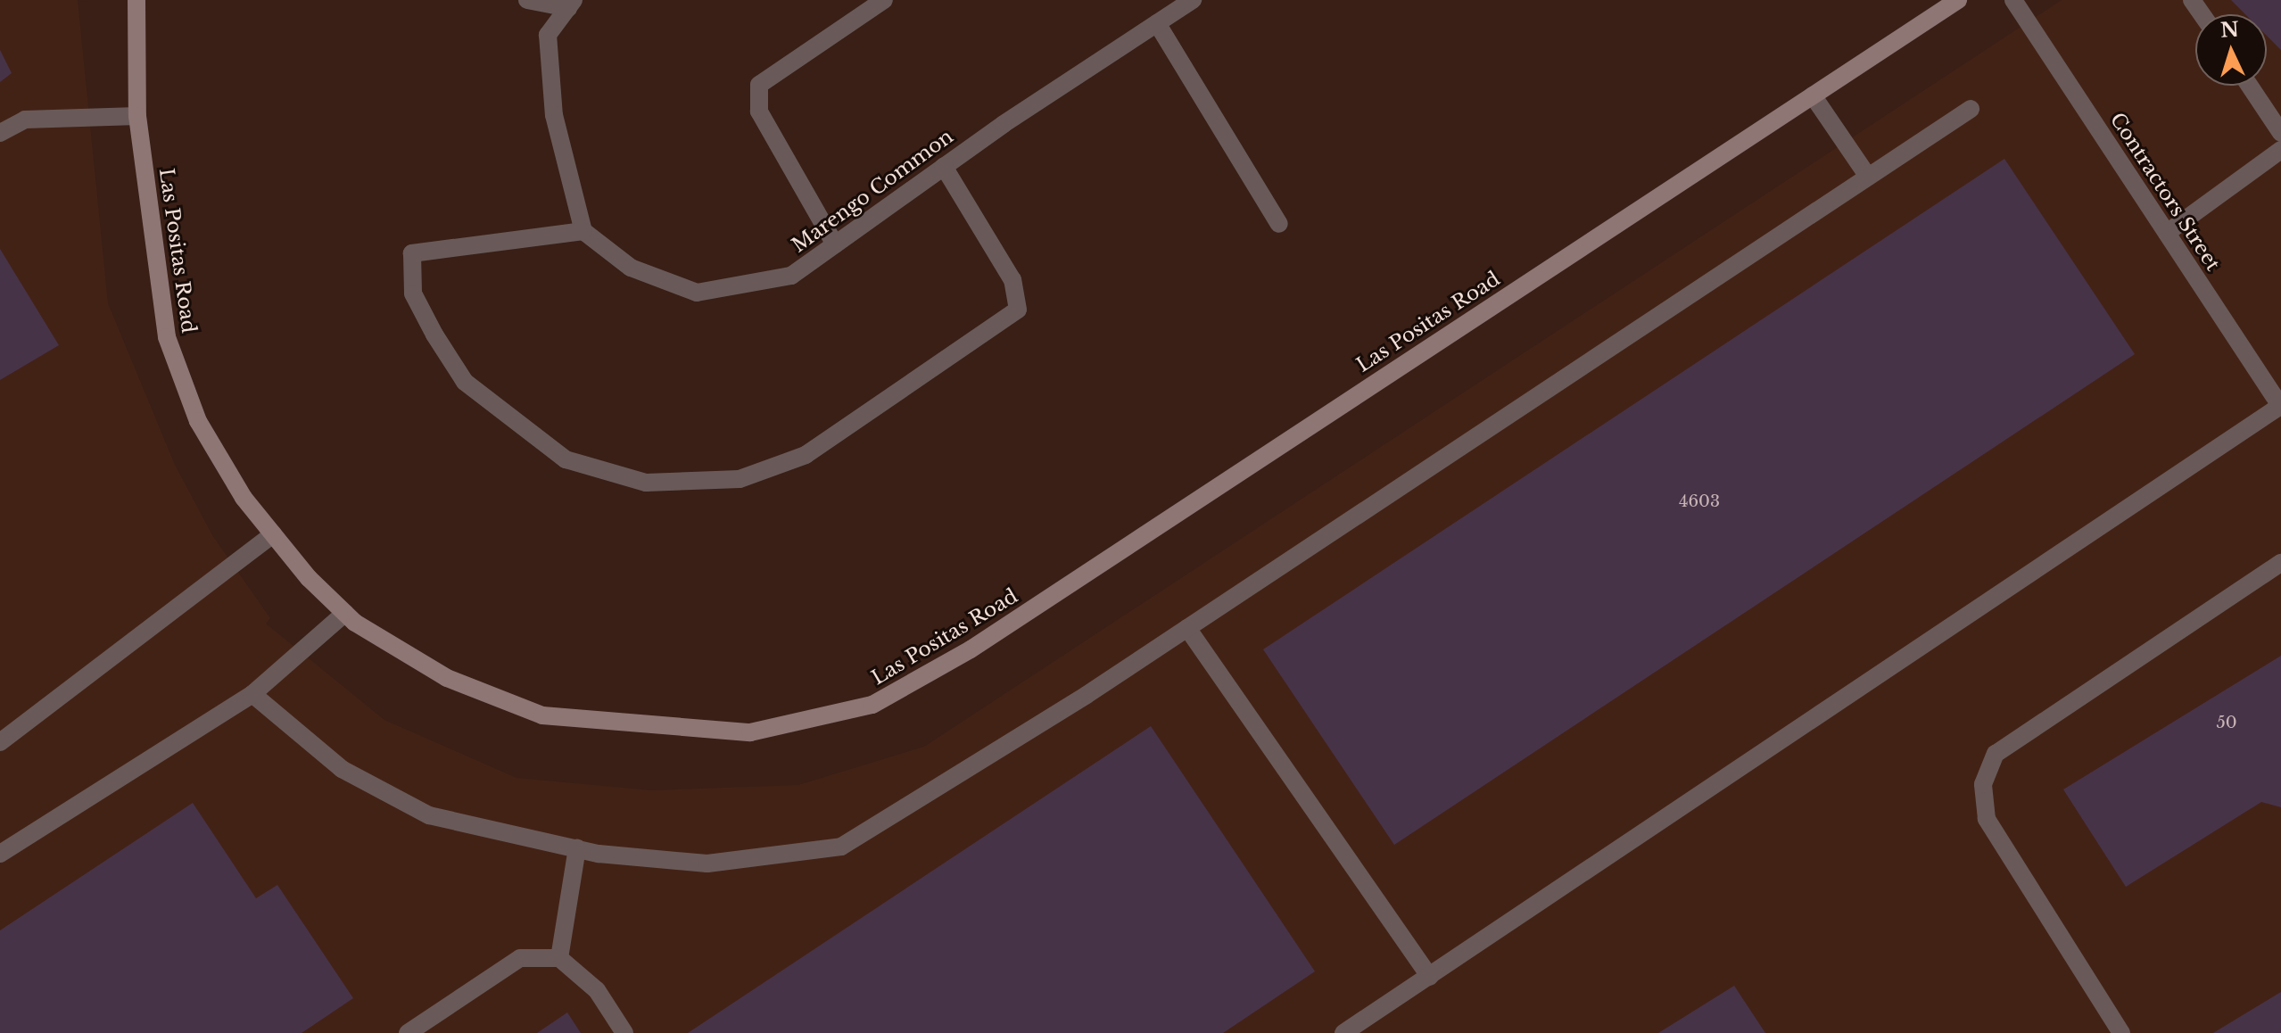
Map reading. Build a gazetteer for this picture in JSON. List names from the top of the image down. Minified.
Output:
{"streets":{"main road":["Las Positas Road"],"street":["Marengo Common","Contractors Street"]},"house_numbers":["4603","50"],"north":"top"}
